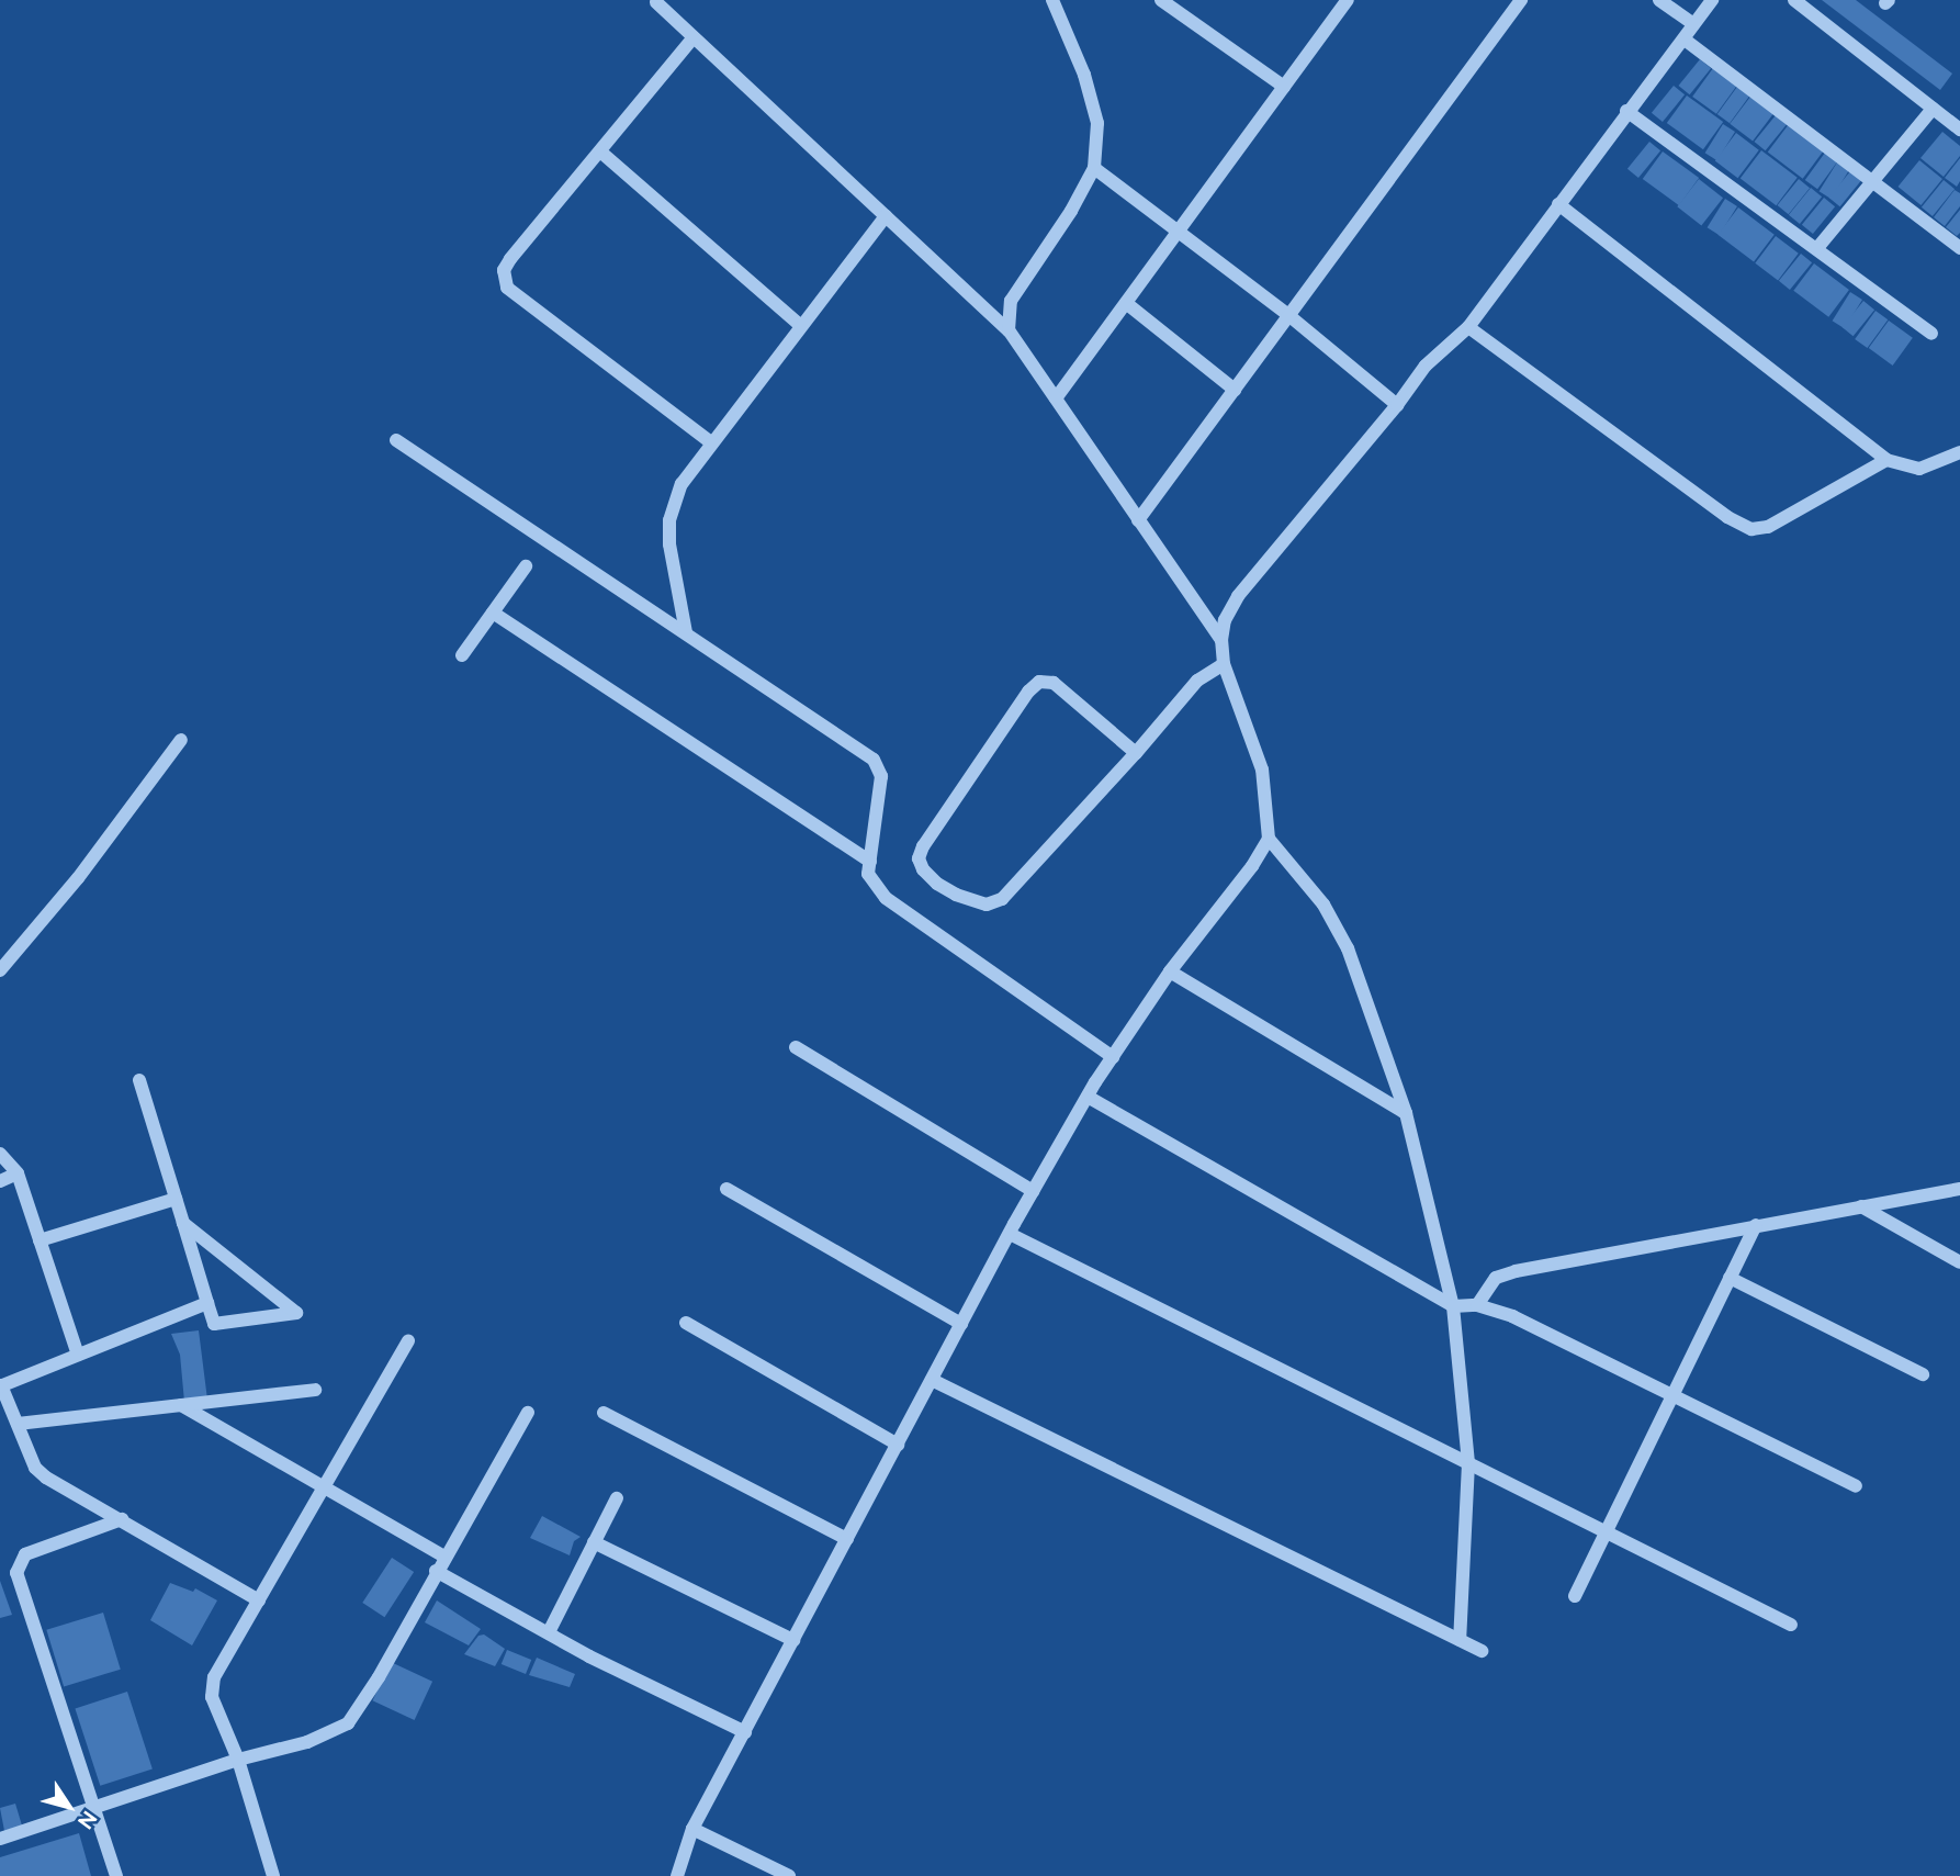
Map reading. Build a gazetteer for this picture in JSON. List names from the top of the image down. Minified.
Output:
{"north":"bottom right"}
